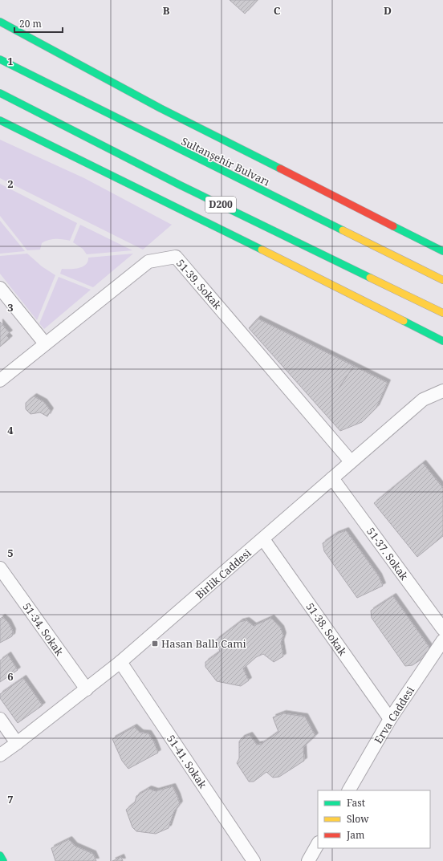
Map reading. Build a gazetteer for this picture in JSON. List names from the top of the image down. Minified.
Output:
{"streets":{"main road":["Sultanşehir Bulvarı","D200"],"street":["51-39. Sokak","51-37. Sokak","Birlik Caddesi","51-34. Sokak","51-38. Sokak","Erva Caddesi","51-41. Sokak"]},"crossings":[["51-39. Sokak","Birlik Caddesi"],["51-37. Sokak","Birlik Caddesi"],["Birlik Caddesi","51-34. Sokak"],["Birlik Caddesi","51-38. Sokak"],["Birlik Caddesi","51-41. Sokak"],["51-38. Sokak","Erva Caddesi"]],"places":{"transit":["Hasan Ballı Cami"]},"legend":["Fast","Slow","Jam"],"scale_bar":"20 m","grid":{"columns":["B","C","D"],"rows":["1","2","3","4","5","6","7"]}}
